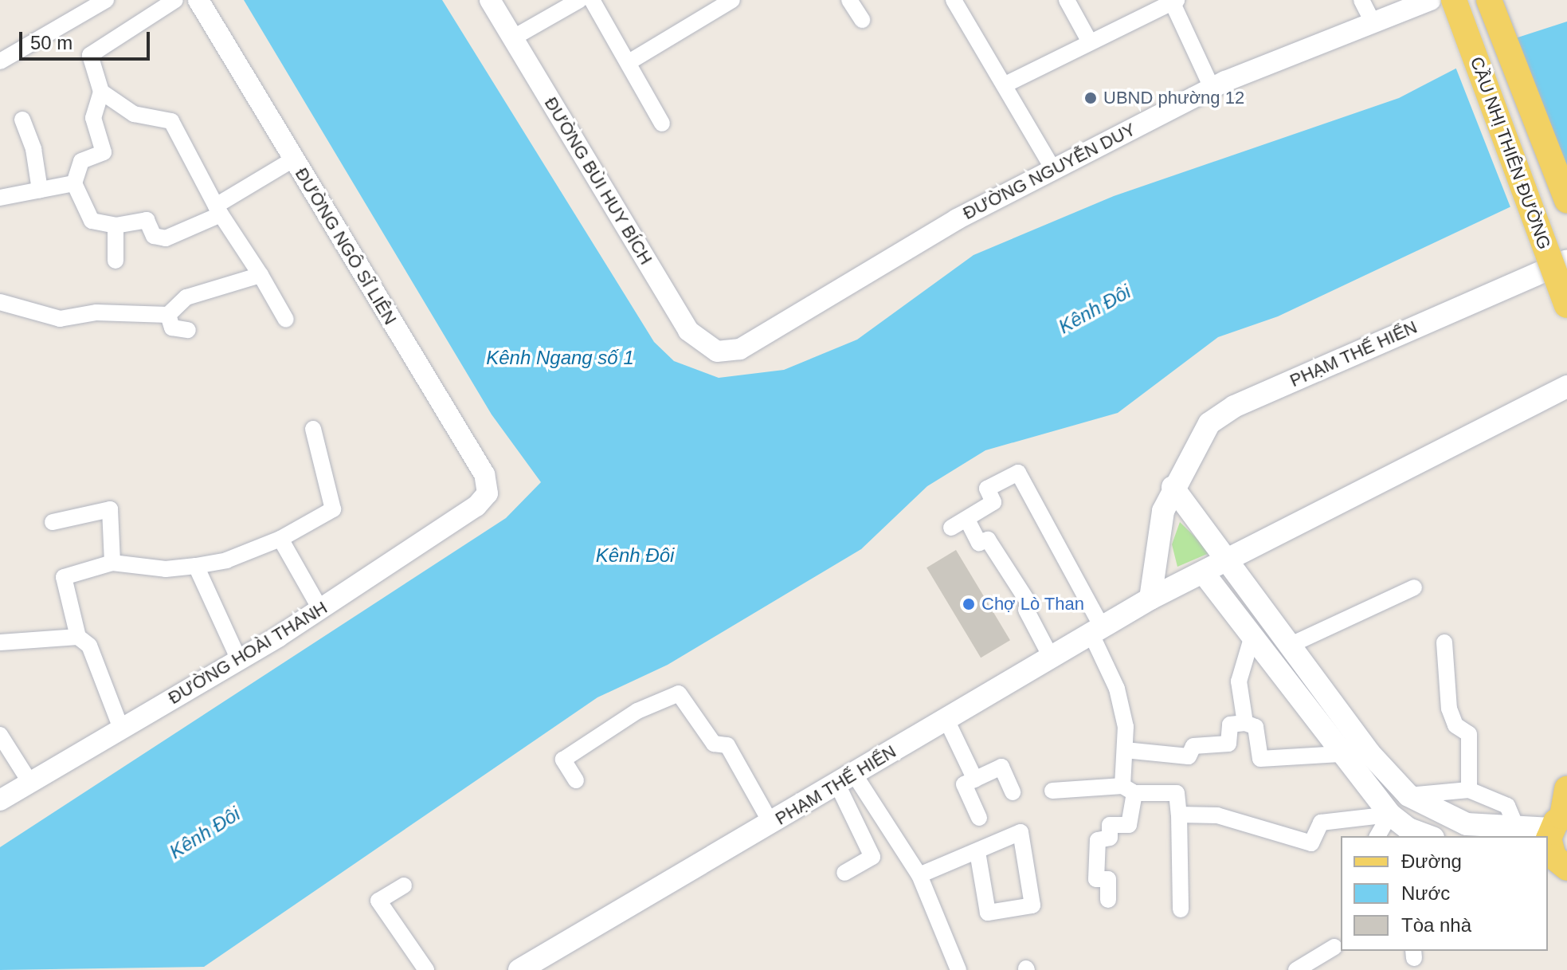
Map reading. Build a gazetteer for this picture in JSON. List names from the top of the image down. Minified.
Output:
{"streets":{"main road":["CẦU NHỊ THIÊN ĐƯỜNG","PHẠM THẾ HIỂN"],"street":["ĐƯỜNG NGUYỄN DUY","ĐƯỜNG BÙI HUY BÍCH","ĐƯỜNG NGÔ SĨ LIÊN","ĐƯỜNG HOÀI THANH"]},"crossings":[["ĐƯỜNG NGUYỄN DUY","ĐƯỜNG BÙI HUY BÍCH"],["ĐƯỜNG NGÔ SĨ LIÊN","ĐƯỜNG HOÀI THANH"]],"water":["Kênh Đôi","Kênh Ngang số 1"],"places":["UBND phường 12","Chợ Lò Than"],"legend":["Đường","Nước","Tòa nhà"],"scale_bar":"50 m"}
